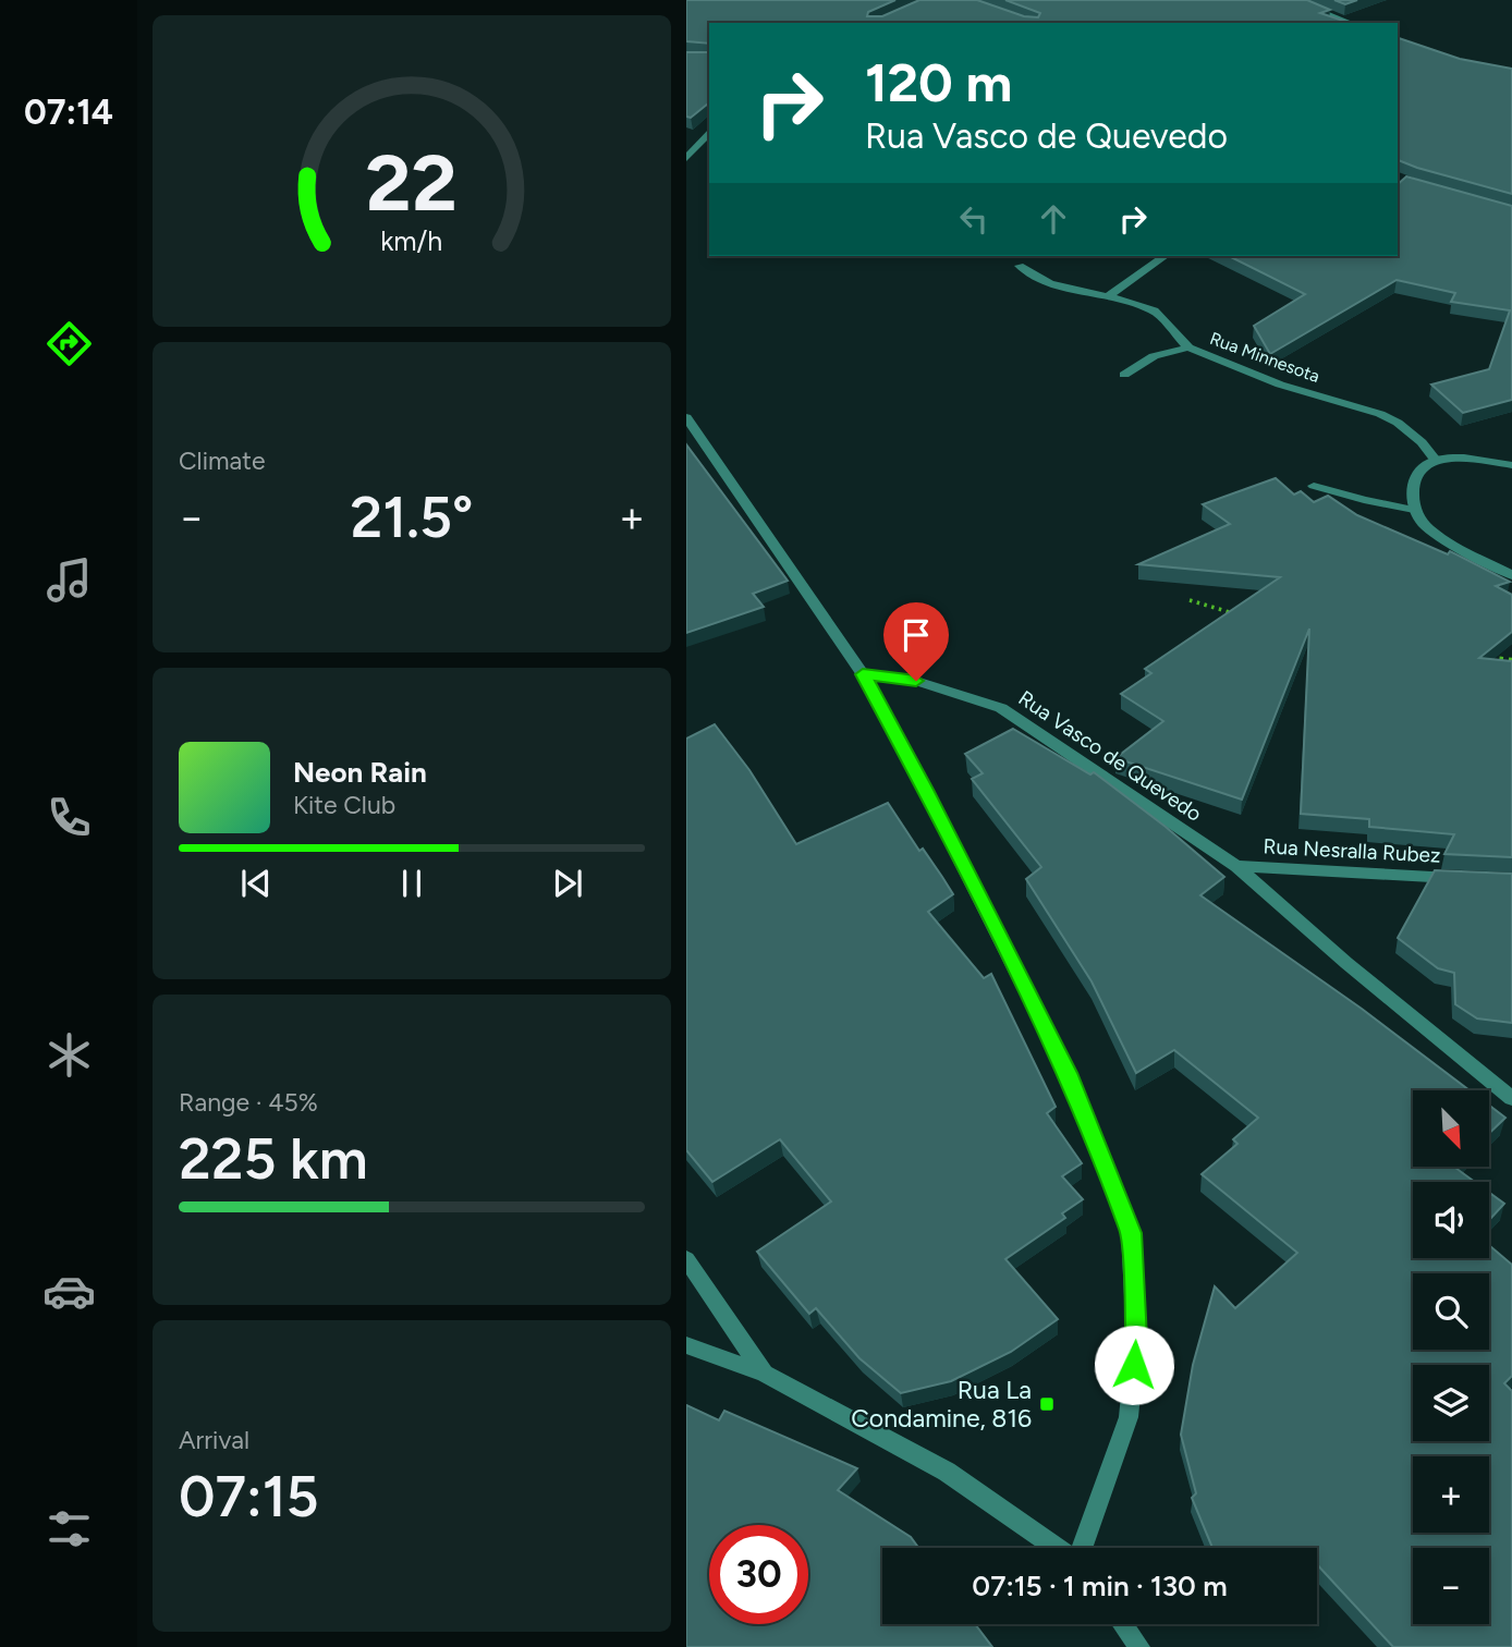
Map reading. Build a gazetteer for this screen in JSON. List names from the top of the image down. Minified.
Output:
{"streets":{"street":["Rua Minnesota","Rua Vasco de Quevedo","Rua Nesralla Rubez"]},"crossings":[["Rua Vasco de Quevedo","Rua Nesralla Rubez"]],"places":{"transit":["Rua La Condamine, 816"]},"north":"bottom right","page":{"tabs":"07:14","turn":["120 m","Rua Vasco de Quevedo"],"tile":["Climate",["Range · 45%","225 km"],["Arrival","07:15"]],"heat":["−","21.5°","+"],"song":["Neon Rain","Kite Club"],"map_buttons":["+","−"],"limit":"30","trip":"07:15 · 1 min · 130 m","gauge":["22","km/h"]}}
